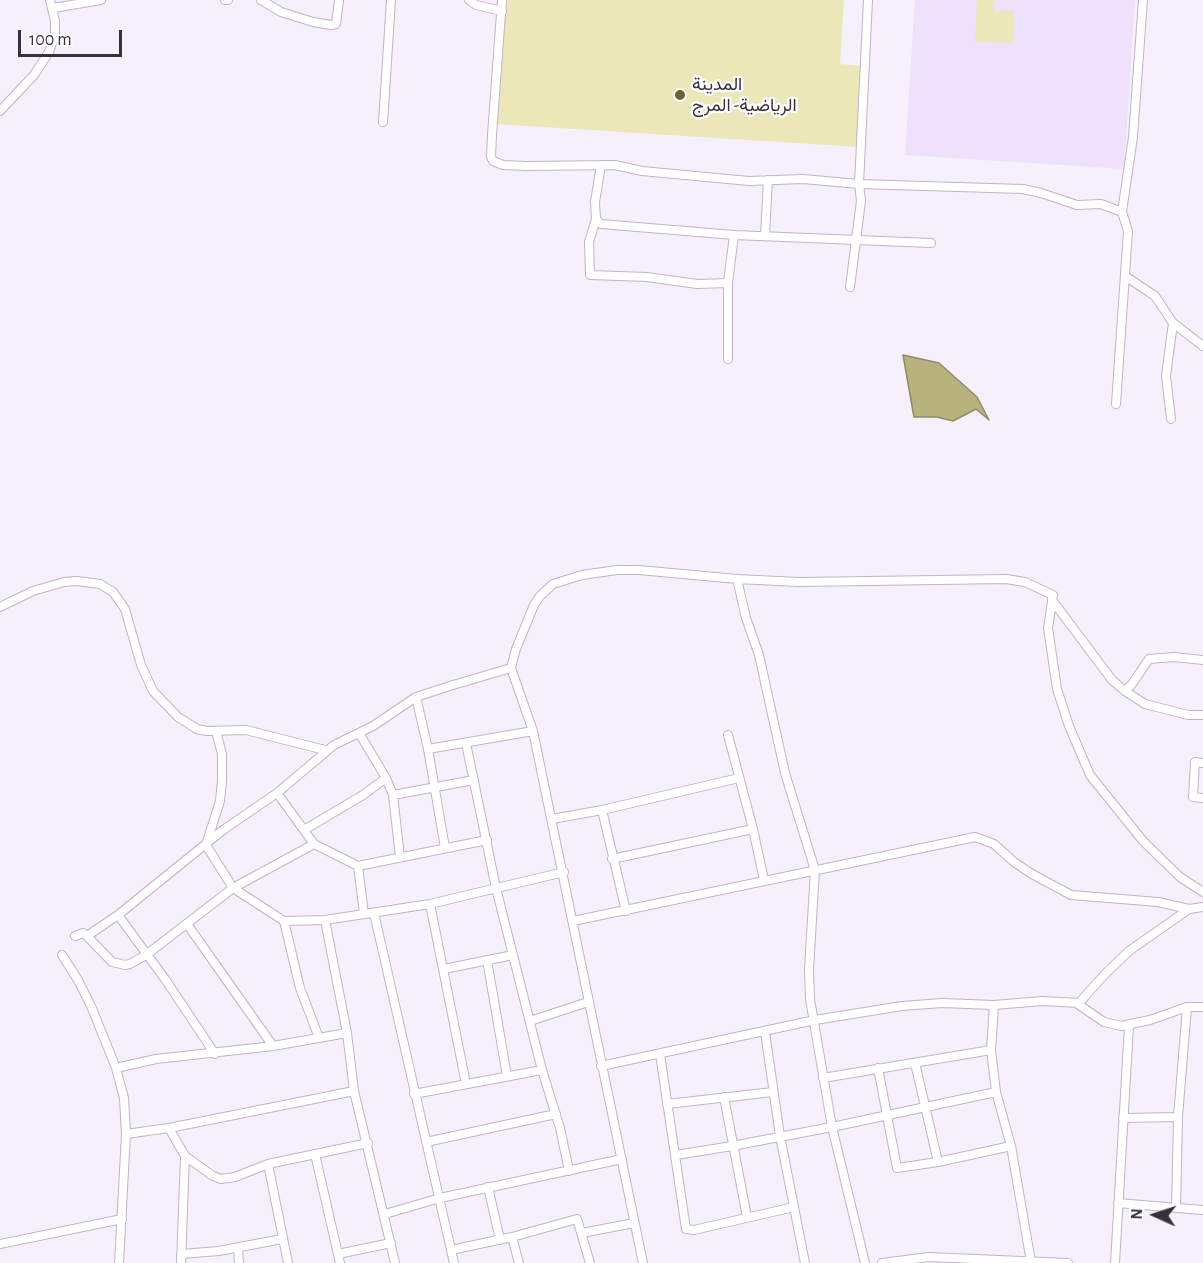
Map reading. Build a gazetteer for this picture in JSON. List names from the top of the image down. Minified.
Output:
{"places":["المدينة الرياضية- المرج"],"scale_bar":"100 m","north":"left"}
